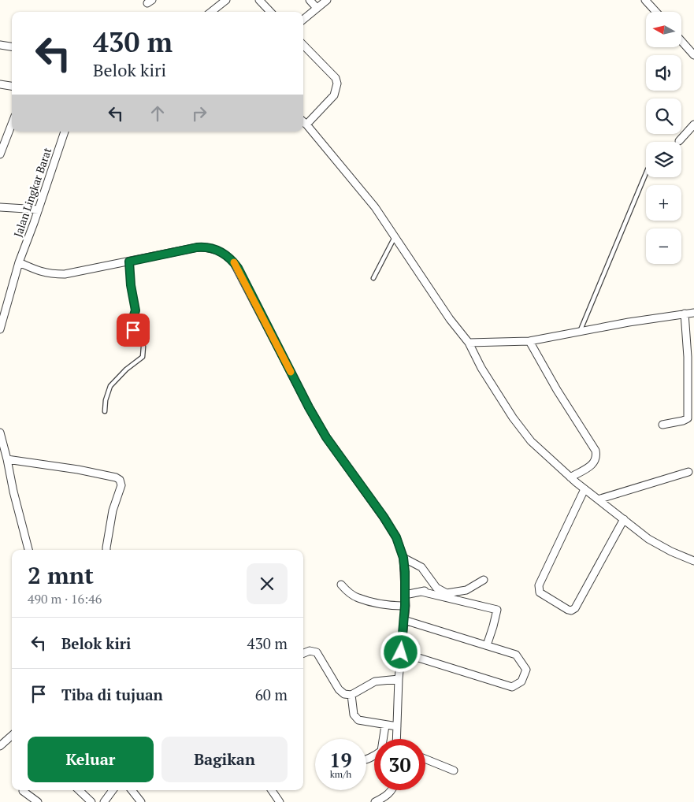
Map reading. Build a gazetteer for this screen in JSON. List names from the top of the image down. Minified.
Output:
{"streets":{"street":["Jalan Lingkar Barat"]},"north":"left","page":{"map_buttons":["+","−"],"turn":["430 m","Belok kiri"],"heading":["2 mnt","490 m · 16:46"],"list":[{"name":"Belok kiri","value":"430 m"},{"name":"Tiba di tujuan","value":"60 m"}],"buttons":["Keluar","Bagikan"],"speed":"19 km/h","limit":"30"}}
